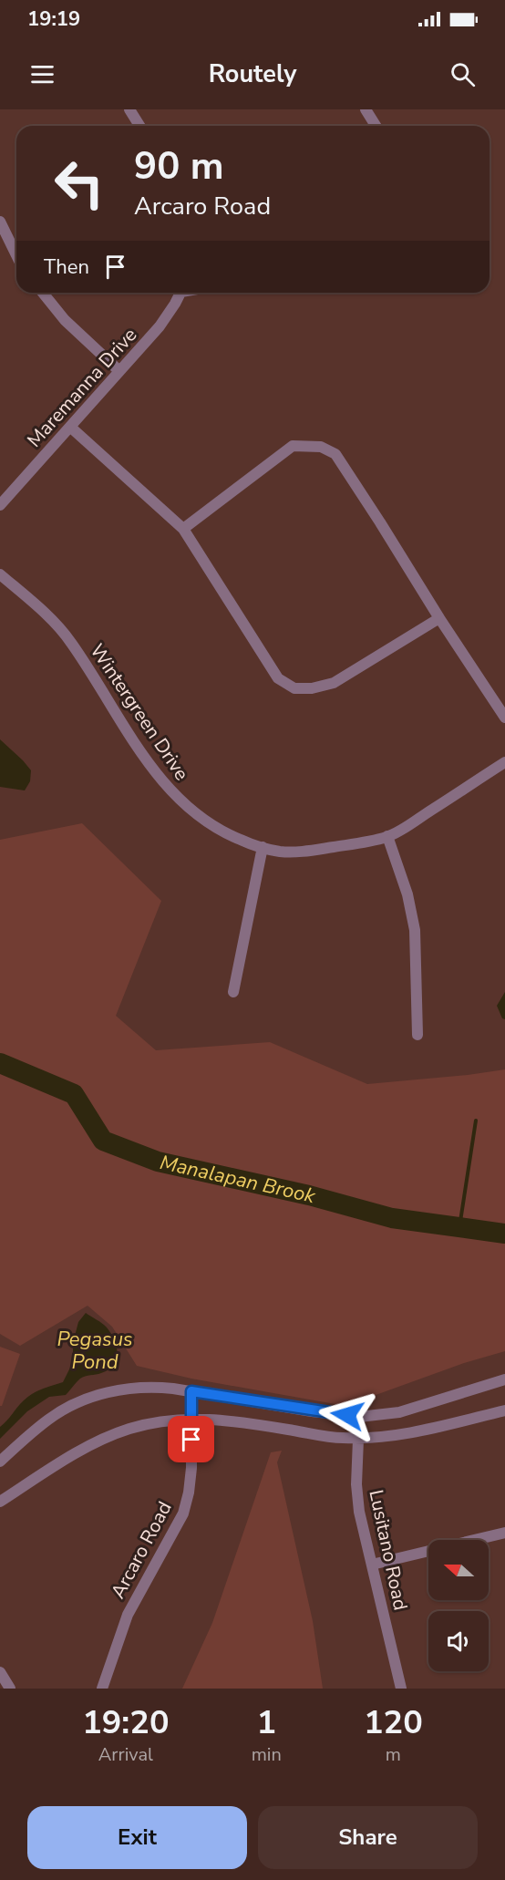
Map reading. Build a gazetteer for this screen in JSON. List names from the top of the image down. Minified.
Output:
{"streets":{"street":["Maremanna Drive","Wintergreen Drive","Arcaro Road","Lusitano Road"]},"water":["Manalapan Brook","Pegasus Pond"],"north":"left","page":{"status":"19:19","header":"Routely","turn":["90 m","Arcaro Road"],"then":"Then","eta":["19:20","Arrival","1","min","120","m"],"buttons":["Exit","Share"]}}
